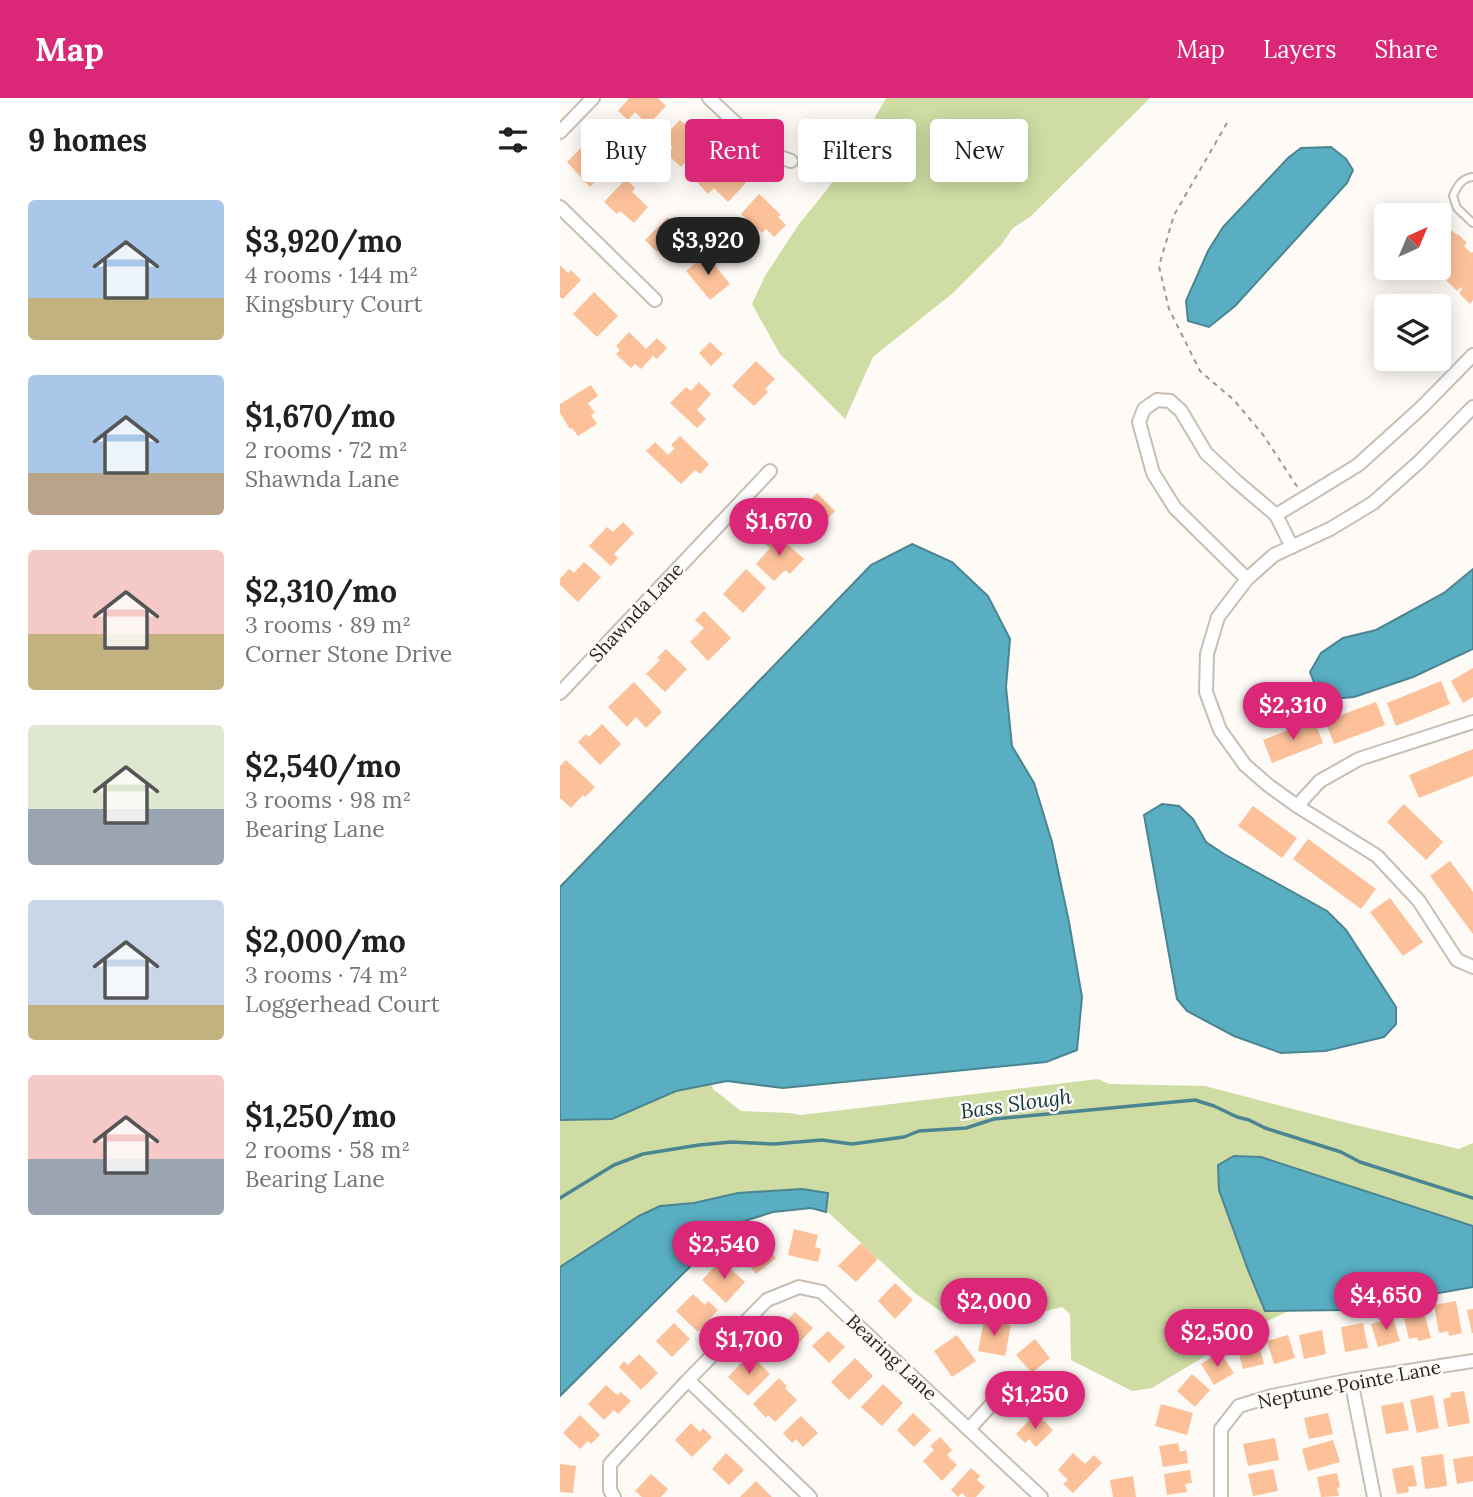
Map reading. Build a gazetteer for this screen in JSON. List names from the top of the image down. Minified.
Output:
{"streets":{"street":["Shawnda Lane","Bearing Lane","Neptune Pointe Lane"]},"water":["Bass Slough"],"north":"top right","page":{"header":"Map","nav":["Map","Layers","Share"],"heading":"9 homes","chip":["Buy","Rent","Filters","New"],"list":[{"name":"$3,920/mo","note":"4 rooms · 144 m² · Kingsbury Court"},{"name":"$1,670/mo","note":"2 rooms · 72 m² · Shawnda Lane"},{"name":"$2,310/mo","note":"3 rooms · 89 m² · Corner Stone Drive"},{"name":"$2,540/mo","note":"3 rooms · 98 m² · Bearing Lane"},{"name":"$2,000/mo","note":"3 rooms · 74 m² · Loggerhead Court"},{"name":"$1,250/mo","note":"2 rooms · 58 m² · Bearing Lane"}],"price":["$3,920","$1,670","$2,310","$2,540","$4,650","$2,000","$2,500","$1,700","$1,250"]}}
